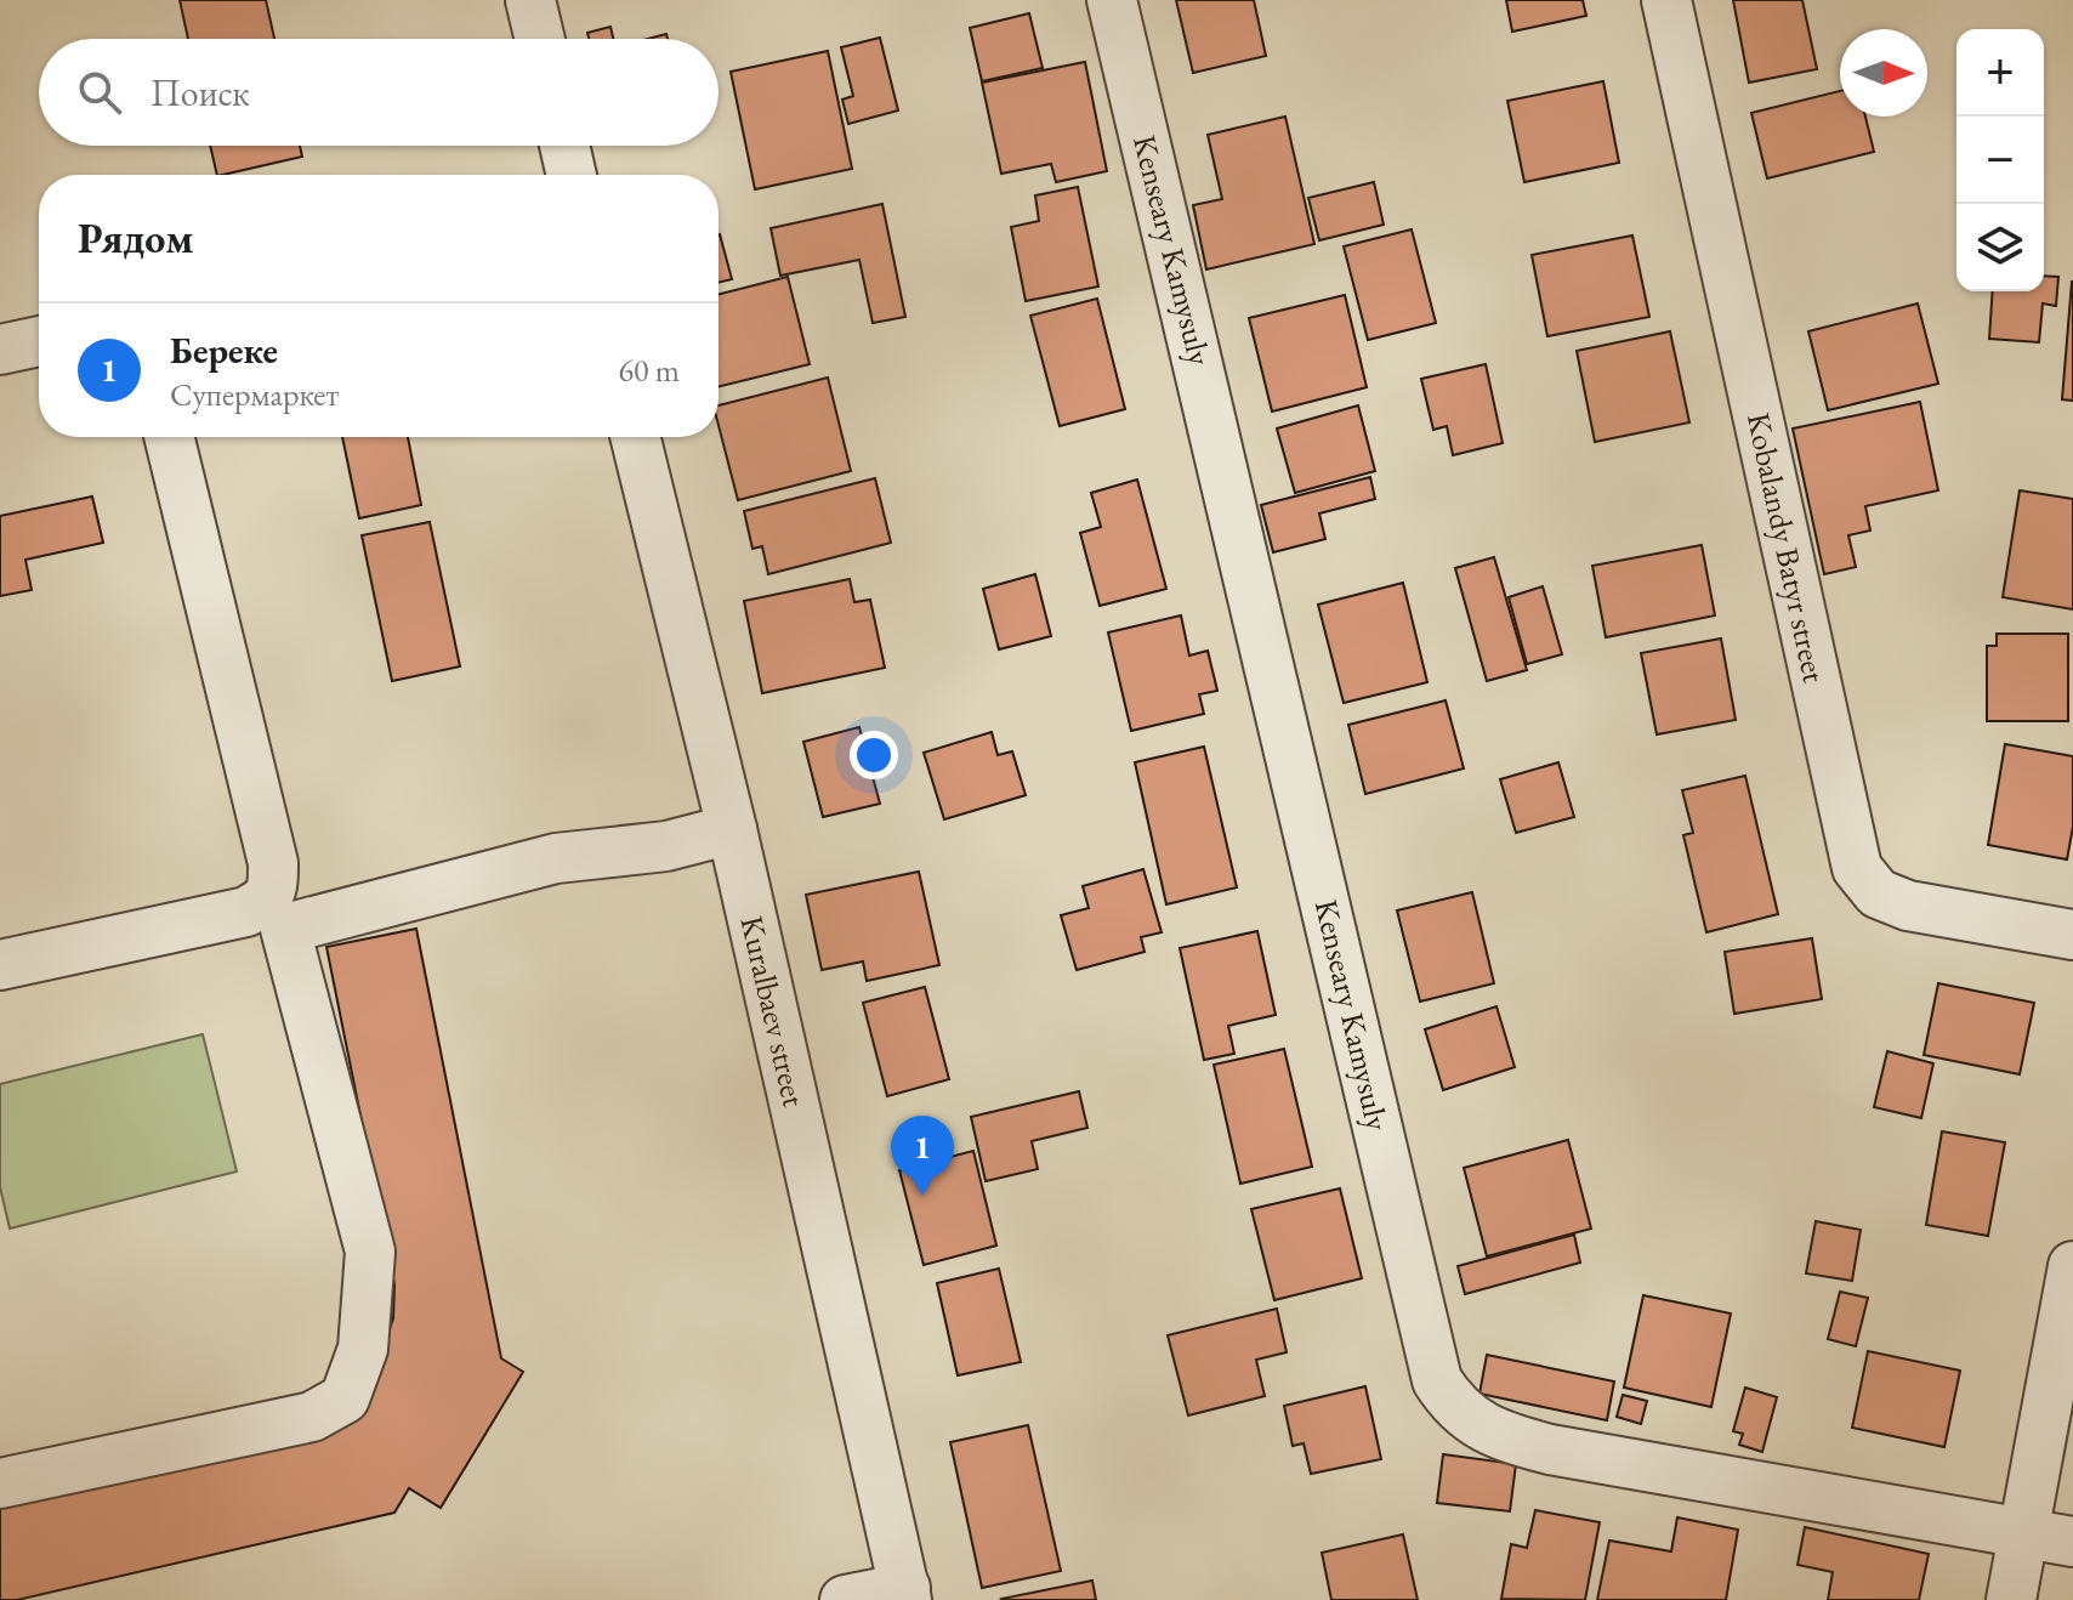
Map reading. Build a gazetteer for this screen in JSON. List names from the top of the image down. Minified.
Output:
{"streets":{"street":["Kenseary Kamysuly","Kobalandy Batyr street","Kuralbaev street"]},"north":"right","page":{"map_buttons":["+","−"],"search":"Поиск","heading":"Рядом","list":[{"mark":"1","name":"Береке","note":"Супермаркет","value":"60 m"}],"pins":"1"}}
